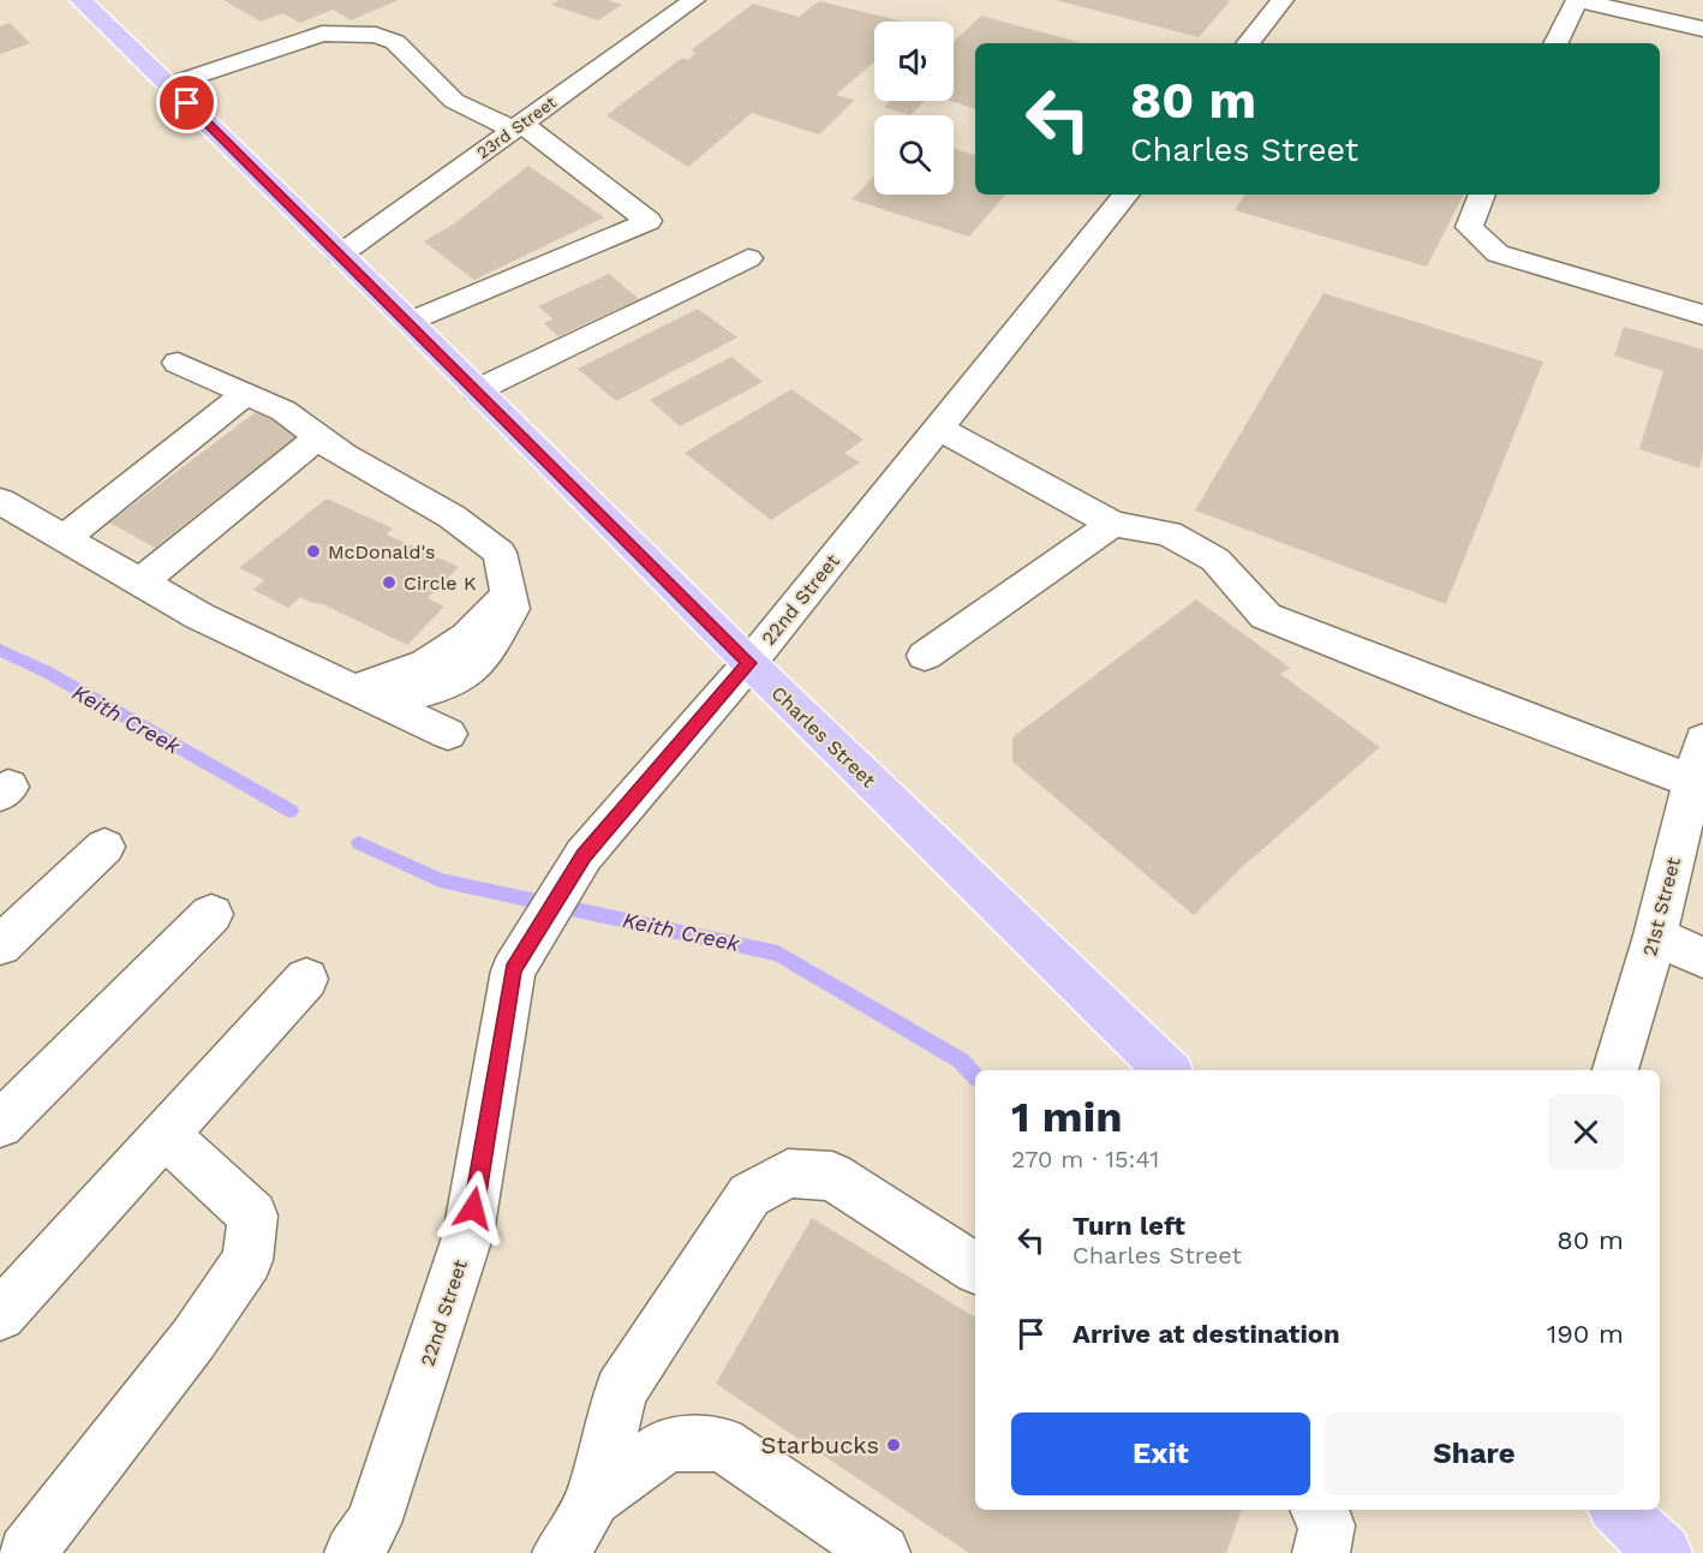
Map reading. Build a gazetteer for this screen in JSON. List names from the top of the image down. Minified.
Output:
{"streets":{"main road":["Charles Street"],"street":["23rd Street","22nd Street","21st Street"]},"crossings":[["23rd Street","Charles Street"],["22nd Street","Charles Street"]],"water":["Keith Creek"],"places":["McDonald's","Circle K","Starbucks"],"page":{"turn":["80 m","Charles Street"],"heading":["1 min","270 m · 15:41"],"list":[{"name":"Turn left","note":"Charles Street","value":"80 m"},{"name":"Arrive at destination","value":"190 m"}],"buttons":["Exit","Share"]}}
